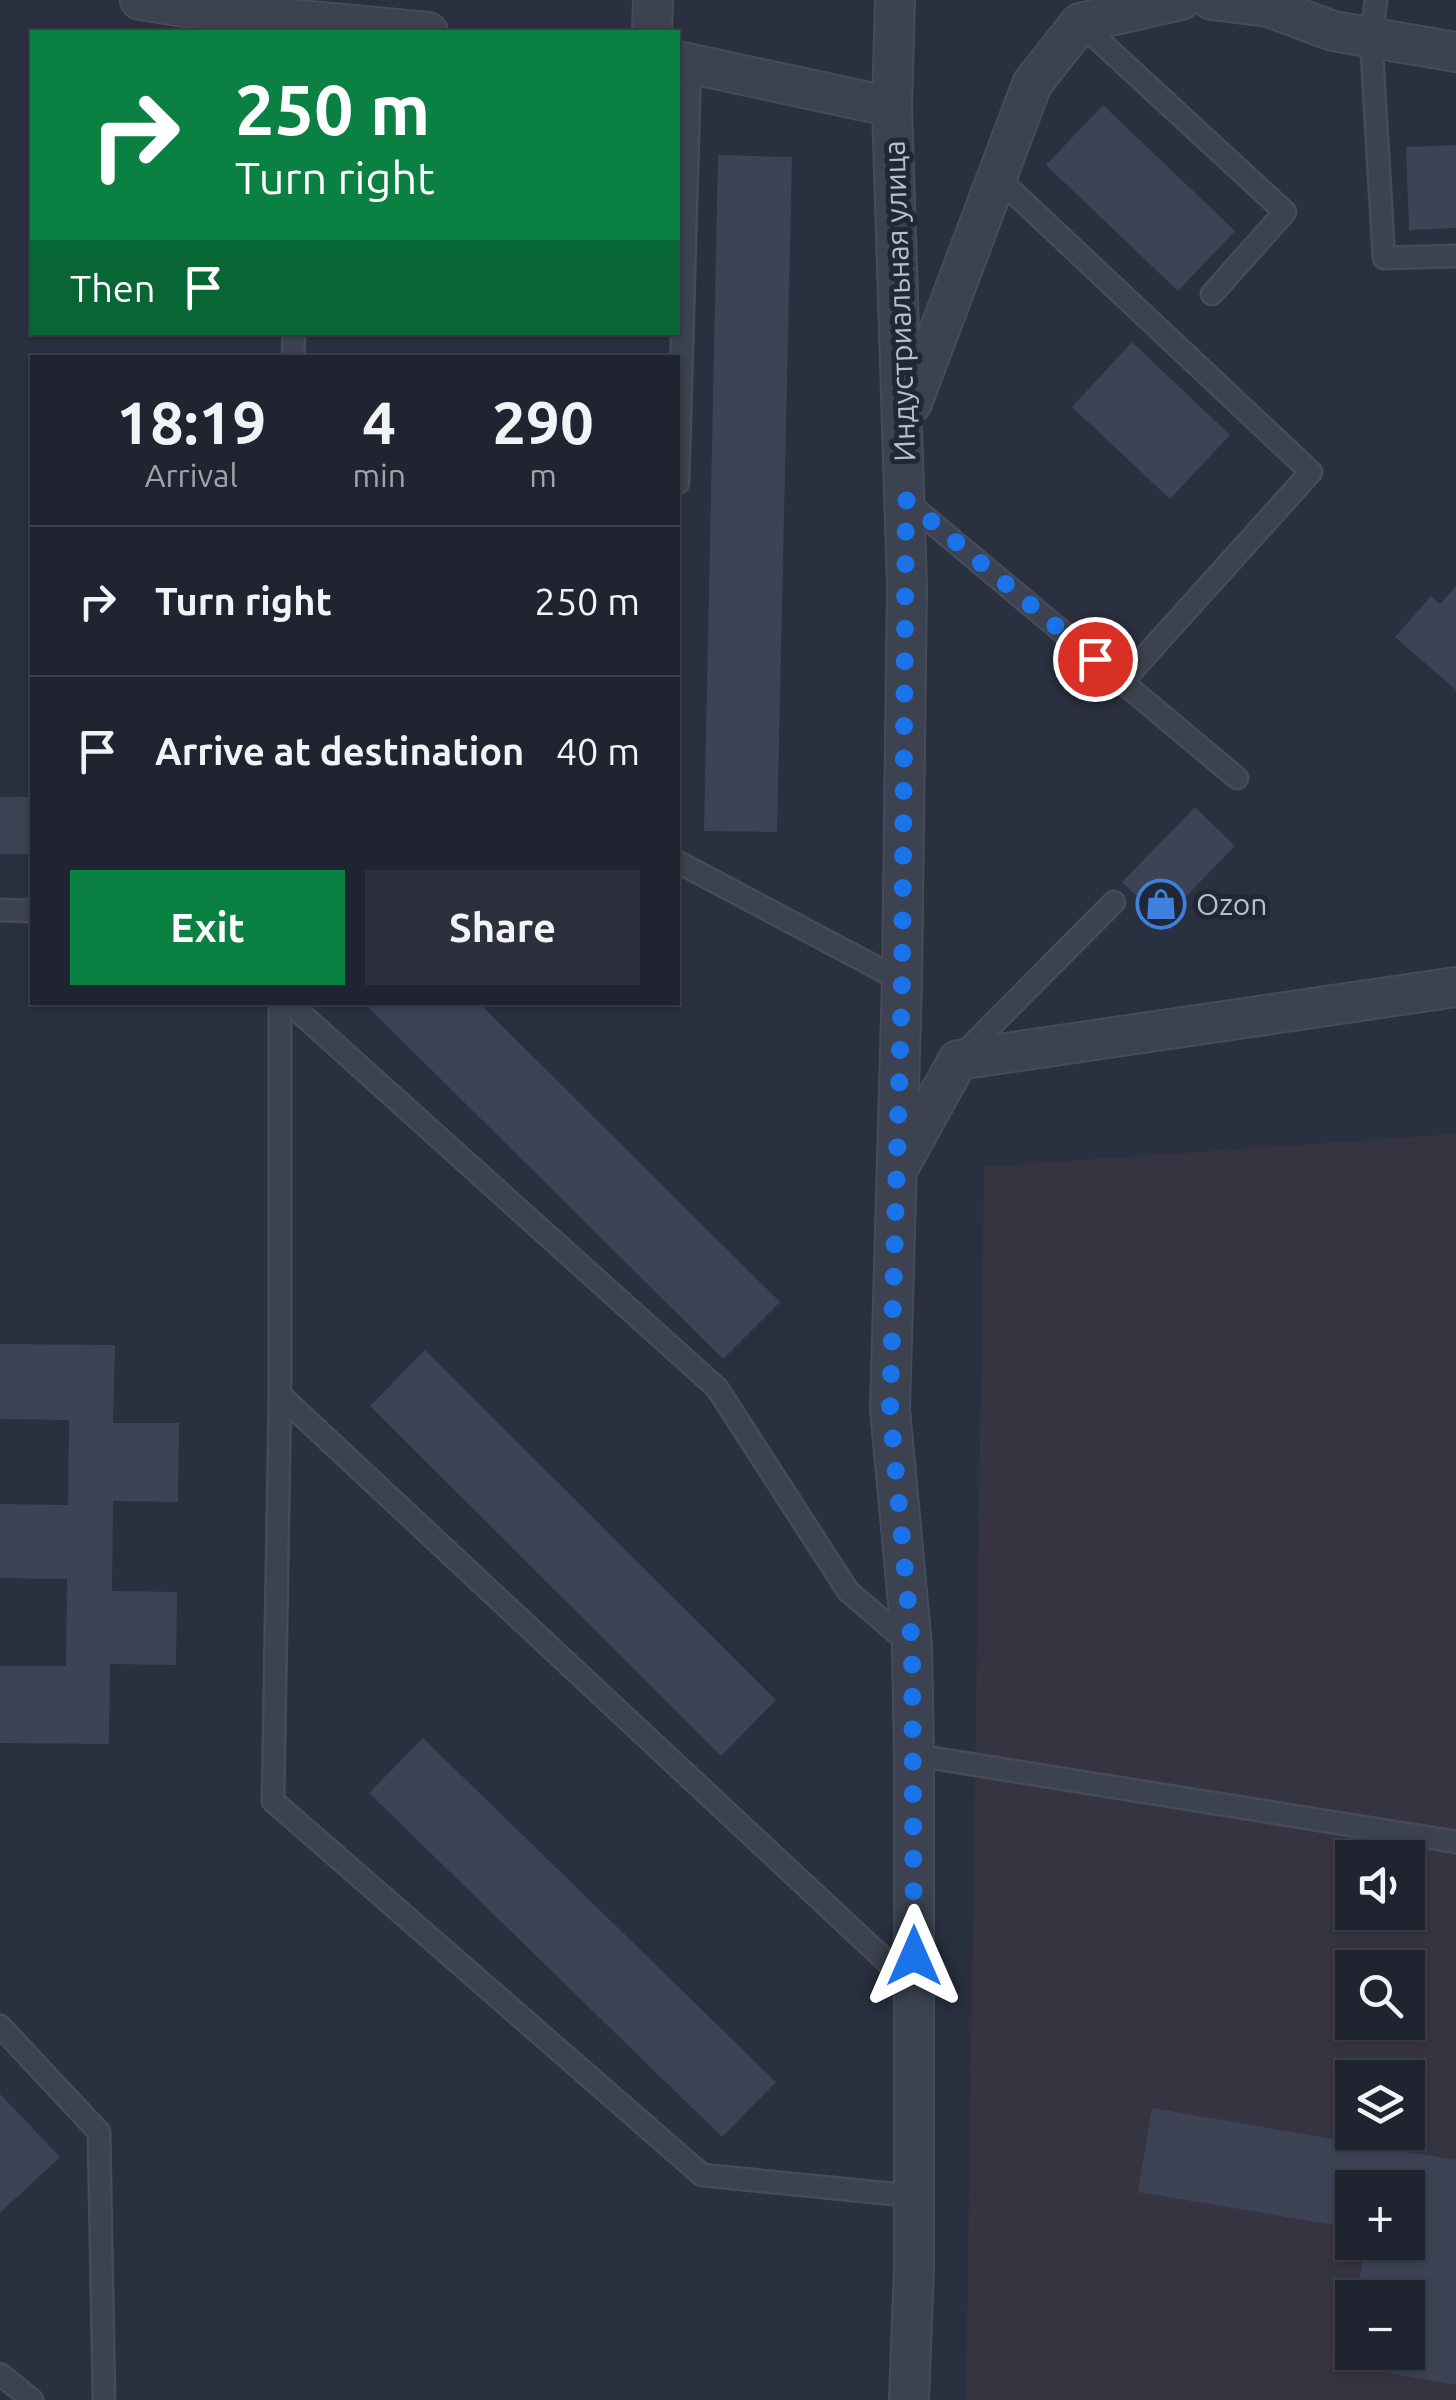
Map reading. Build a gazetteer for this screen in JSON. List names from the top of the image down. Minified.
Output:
{"streets":{"street":["Индустриальная улица"]},"places":{"shop":["Ozon"]},"page":{"turn":["250 m","Turn right"],"then":"Then","eta":["18:19","Arrival","4","min","290","m"],"list":[{"name":"Turn right","value":"250 m"},{"name":"Arrive at destination","value":"40 m"}],"buttons":["Exit","Share"],"map_buttons":["+","−"]}}
